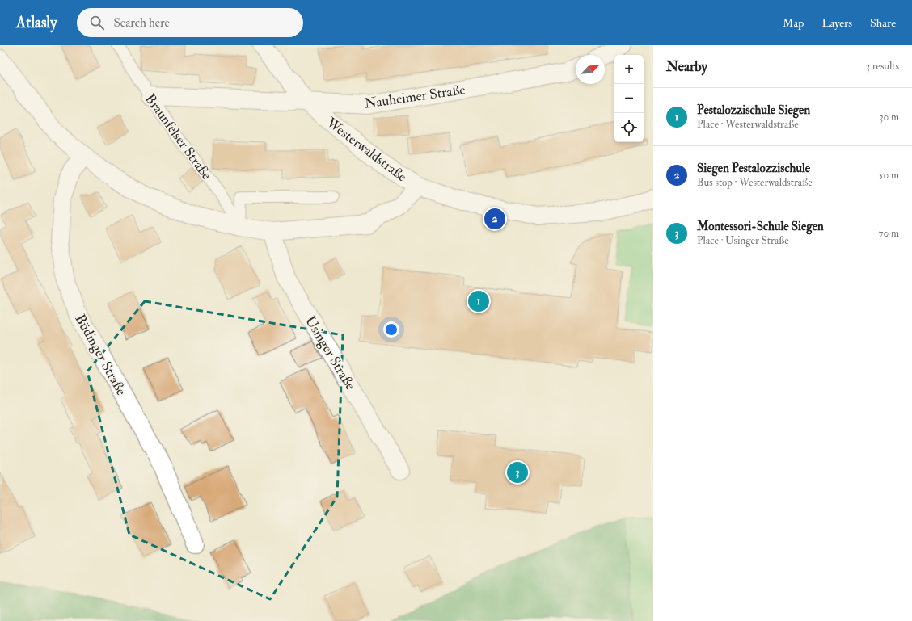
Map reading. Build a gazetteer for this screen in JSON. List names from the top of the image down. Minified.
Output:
{"streets":{"street":["Nauheimer Straße","Westerwaldstraße","Usinger Straße","Büdinger Straße"],"lane":["Braunfelser Straße"]},"crossings":[["Nauheimer Straße","Braunfelser Straße"],["Nauheimer Straße","Westerwaldstraße"]],"north":"top right","page":{"header":"Atlasly","search":"Search here","nav":["Map","Layers","Share"],"heading":["Nearby","3 results"],"map_buttons":["+","−"],"list":[{"mark":"1","name":"Pestalozzischule Siegen","note":"Place · Westerwaldstraße","value":"30 m"},{"mark":"2","name":"Siegen Pestalozzischule","note":"Bus stop · Westerwaldstraße","value":"50 m"},{"mark":"3","name":"Montessori-Schule Siegen","note":"Place · Usinger Straße","value":"70 m"}],"pins":["2","1","3"]}}
